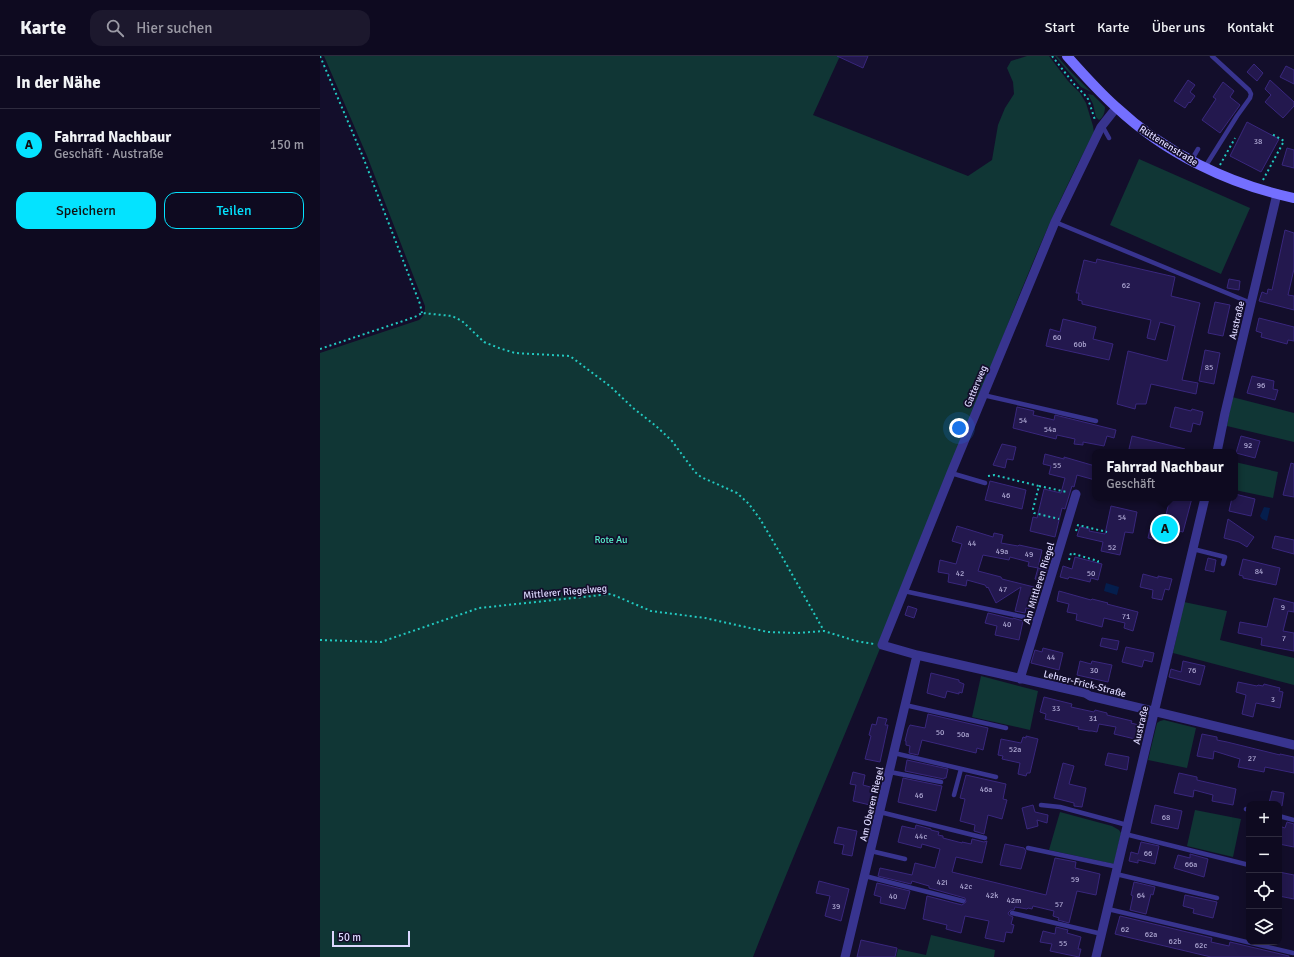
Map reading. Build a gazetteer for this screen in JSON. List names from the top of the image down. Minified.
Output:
{"streets":{"main road":["Rüttenenstraße"],"street":["Austraße","Gatterweg","Am Mittleren Riegel","Lehrer-Frick-Straße","Am Oberen Riegel"],"path":["Mittlerer Riegelweg"]},"crossings":[["Rüttenenstraße","Austraße"],["Rüttenenstraße","Gatterweg"],["Austraße","Lehrer-Frick-Straße"],["Gatterweg","Mittlerer Riegelweg"],["Am Mittleren Riegel","Lehrer-Frick-Straße"],["Lehrer-Frick-Straße","Am Oberen Riegel"]],"parks":["Rote Au"],"house_numbers":["38","62","60","60b","85","96","54","54a","92","55","46","54","44","52","49a","49","84","42","50","47","9","71","40","7","44","30","76","3","33","31","50","50a","52a","27","46a","46","68","44c","66","66a","59","42i","42c","42k","64","40","42m","57","39","62","62a","62b","55","62c"],"scale_bar":"50 m","page":{"header":"Karte","search":"Hier suchen","nav":["Start","Karte","Über uns","Kontakt"],"heading":"In der Nähe","list":[{"mark":"A","name":"Fahrrad Nachbaur","note":"Geschäft · Austraße","value":"150 m"}],"buttons":["Speichern","Teilen"],"popup":["Fahrrad Nachbaur","Geschäft"],"pins":"A","map_buttons":["+","−"],"scale":"50 m"}}
